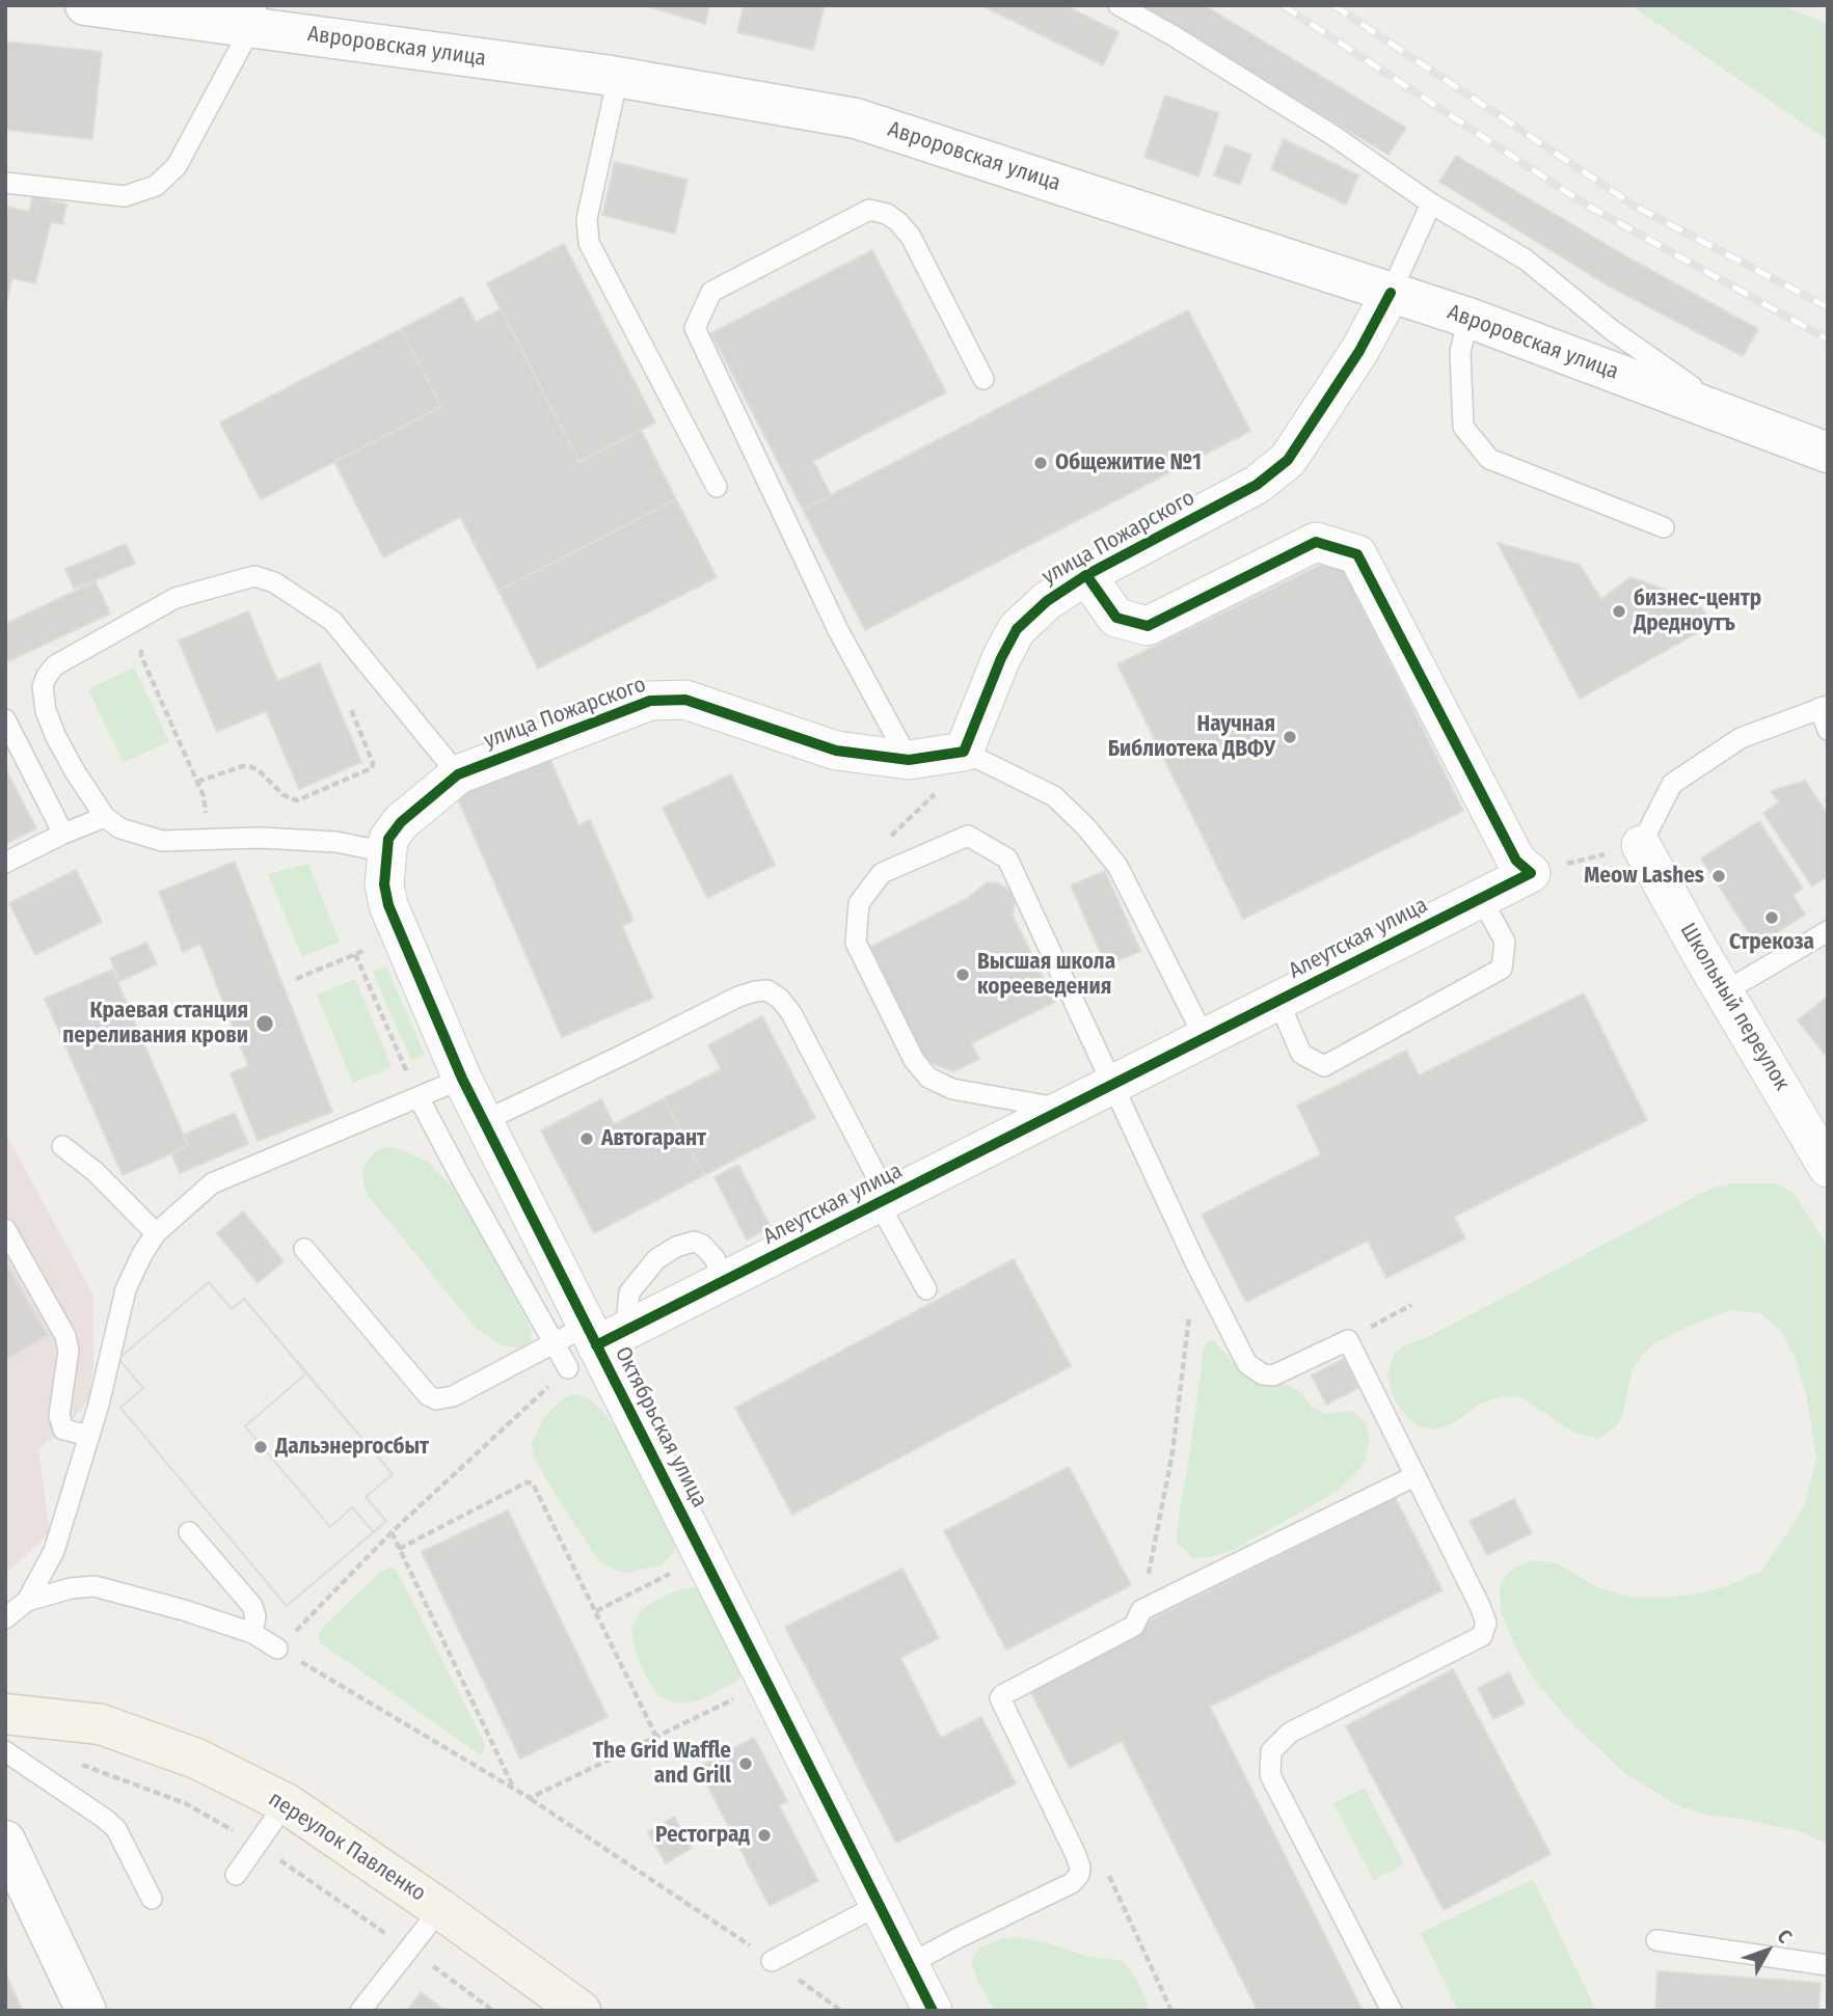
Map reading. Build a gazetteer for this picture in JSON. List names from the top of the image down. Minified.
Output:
{"streets":{"main road":["Авроровская улица","переулок Павленко"],"street":["улица Пожарского","Алеутская улица","Школьный переулок","Октябрьская улица"]},"crossings":[["Авроровская улица","улица Пожарского"],["улица Пожарского","Октябрьская улица"],["Алеутская улица","Октябрьская улица"]],"places":["Общежитие №1","бизнес-центр Дредноутъ","Научная Библиотека ДВФУ","Meow Lashes","Стрекоза","Высшая школа корееведения","Краевая станция переливания крови","Автогарант","Дальэнергосбыт","The Grid Waffle and Grill","Рестоград"],"north":"top right"}
